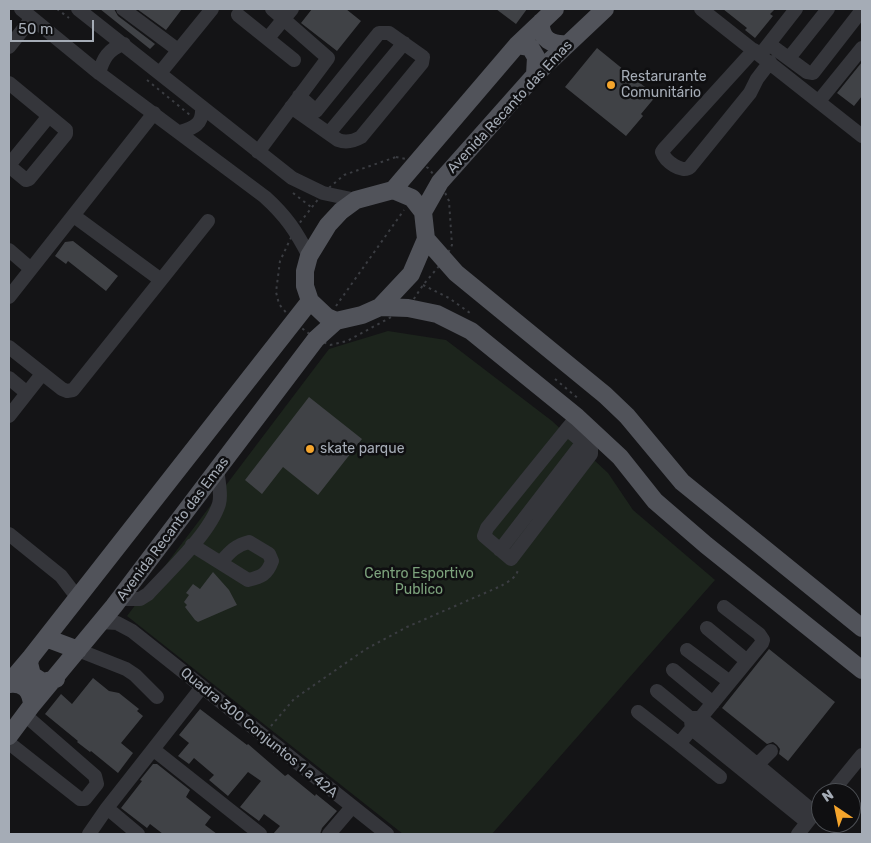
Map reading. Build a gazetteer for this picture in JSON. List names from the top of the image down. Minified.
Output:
{"streets":{"main road":["Avenida Recanto das Emas"],"street":["Quadra 300 Conjuntos 1 a 42A"]},"crossings":[["Avenida Recanto das Emas","Quadra 300 Conjuntos 1 a 42A"]],"parks":["Centro Esportivo Publico"],"places":["Restarurante Comunitário","skate parque"],"scale_bar":"50 m","north":"top left"}
